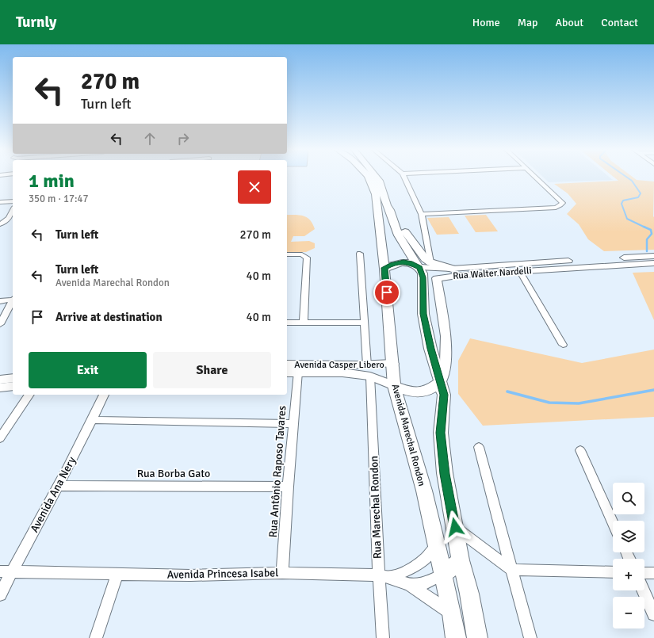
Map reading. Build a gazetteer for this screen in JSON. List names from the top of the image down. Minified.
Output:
{"streets":{"main road":["Avenida Marechal Rondon"],"street":["Rua Walter Nardelli","Avenida Casper Libero","Rua Antônio Raposo Tavares","Rua Borba Gato","Avenida Ana Nery","Rua Marechal Rondon","Avenida Princesa Isabel"]},"crossings":[["Avenida Casper Libero","Avenida Marechal Rondon"],["Avenida Casper Libero","Rua Antônio Raposo Tavares"],["Avenida Casper Libero","Rua Marechal Rondon"],["Avenida Marechal Rondon","Avenida Princesa Isabel"],["Rua Antônio Raposo Tavares","Rua Borba Gato"],["Rua Antônio Raposo Tavares","Avenida Princesa Isabel"],["Rua Borba Gato","Avenida Ana Nery"],["Avenida Ana Nery","Avenida Princesa Isabel"],["Rua Marechal Rondon","Avenida Princesa Isabel"]],"page":{"header":"Turnly","nav":["Home","Map","About","Contact"],"turn":["270 m","Turn left"],"heading":["1 min","350 m · 17:47"],"list":[{"name":"Turn left","value":"270 m"},{"name":"Turn left","note":"Avenida Marechal Rondon","value":"40 m"},{"name":"Arrive at destination","value":"40 m"}],"buttons":["Exit","Share"],"map_buttons":["+","−"]}}
